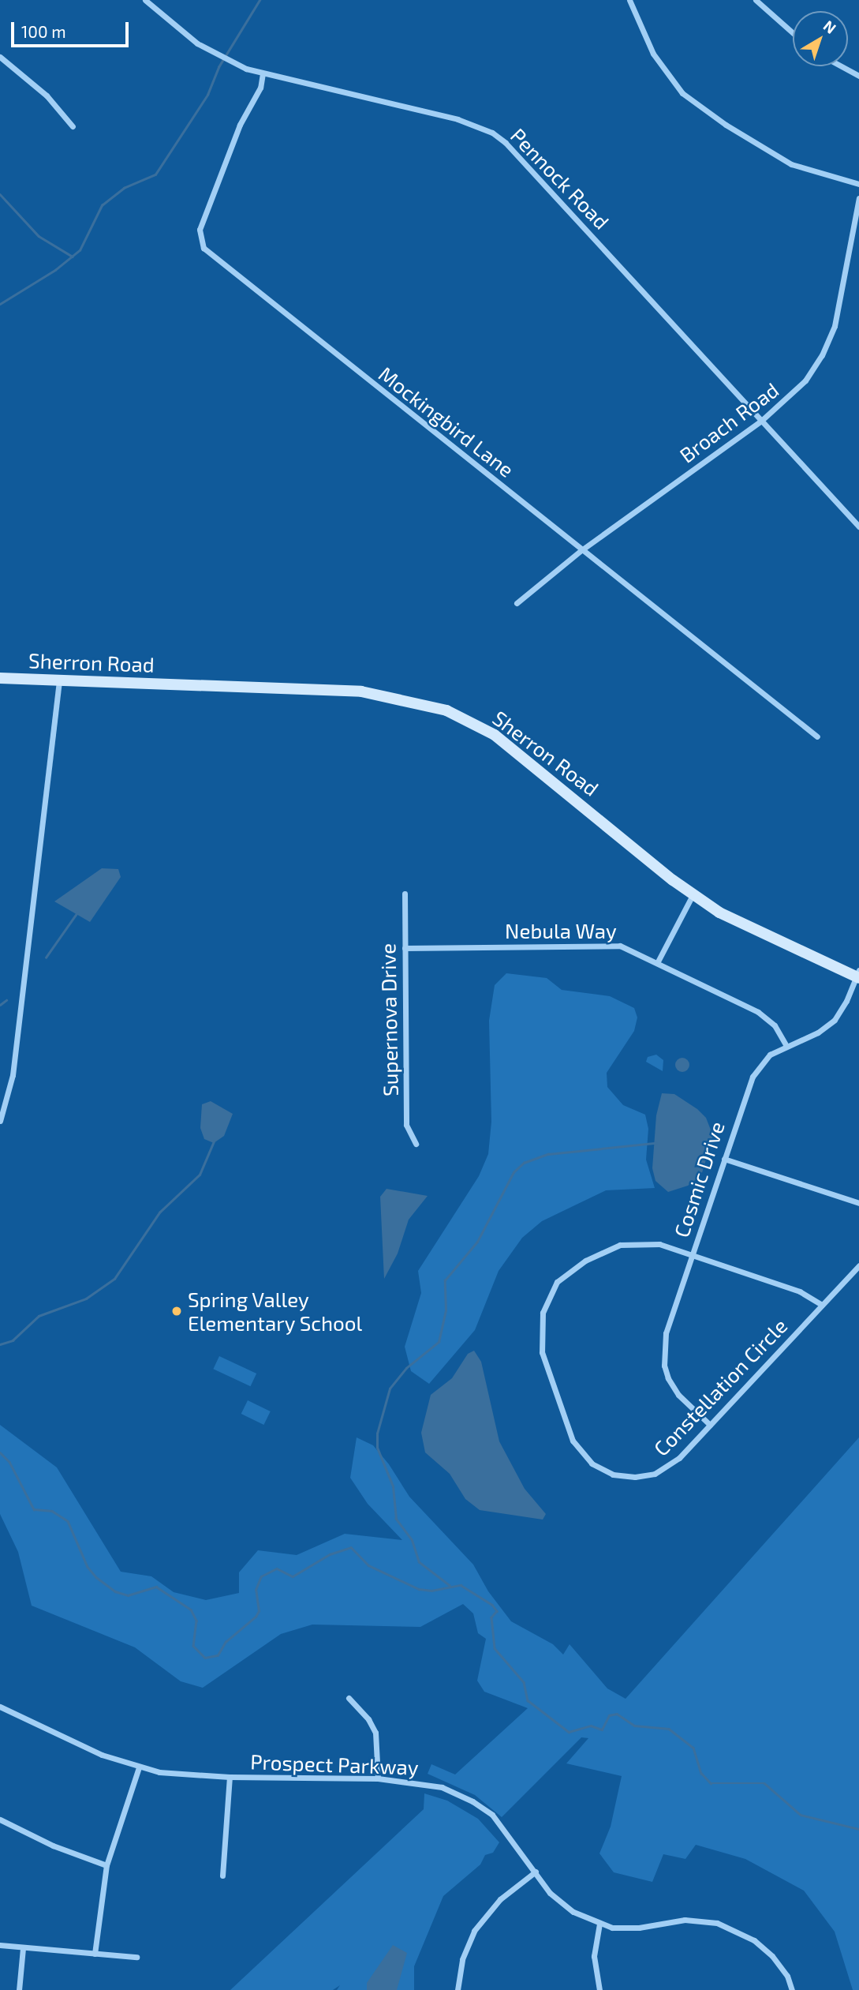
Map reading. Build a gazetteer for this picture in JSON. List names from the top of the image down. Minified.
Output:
{"streets":{"main road":["Sherron Road"],"street":["Pennock Road","Mockingbird Lane","Broach Road","Nebula Way","Supernova Drive","Cosmic Drive","Constellation Circle","Prospect Parkway"]},"crossings":[["Pennock Road","Mockingbird Lane"],["Pennock Road","Broach Road"],["Mockingbird Lane","Broach Road"],["Sherron Road","Cosmic Drive"],["Nebula Way","Supernova Drive"],["Nebula Way","Cosmic Drive"],["Cosmic Drive","Constellation Circle"]],"places":["Spring Valley Elementary School"],"scale_bar":"100 m","north":"top right"}
